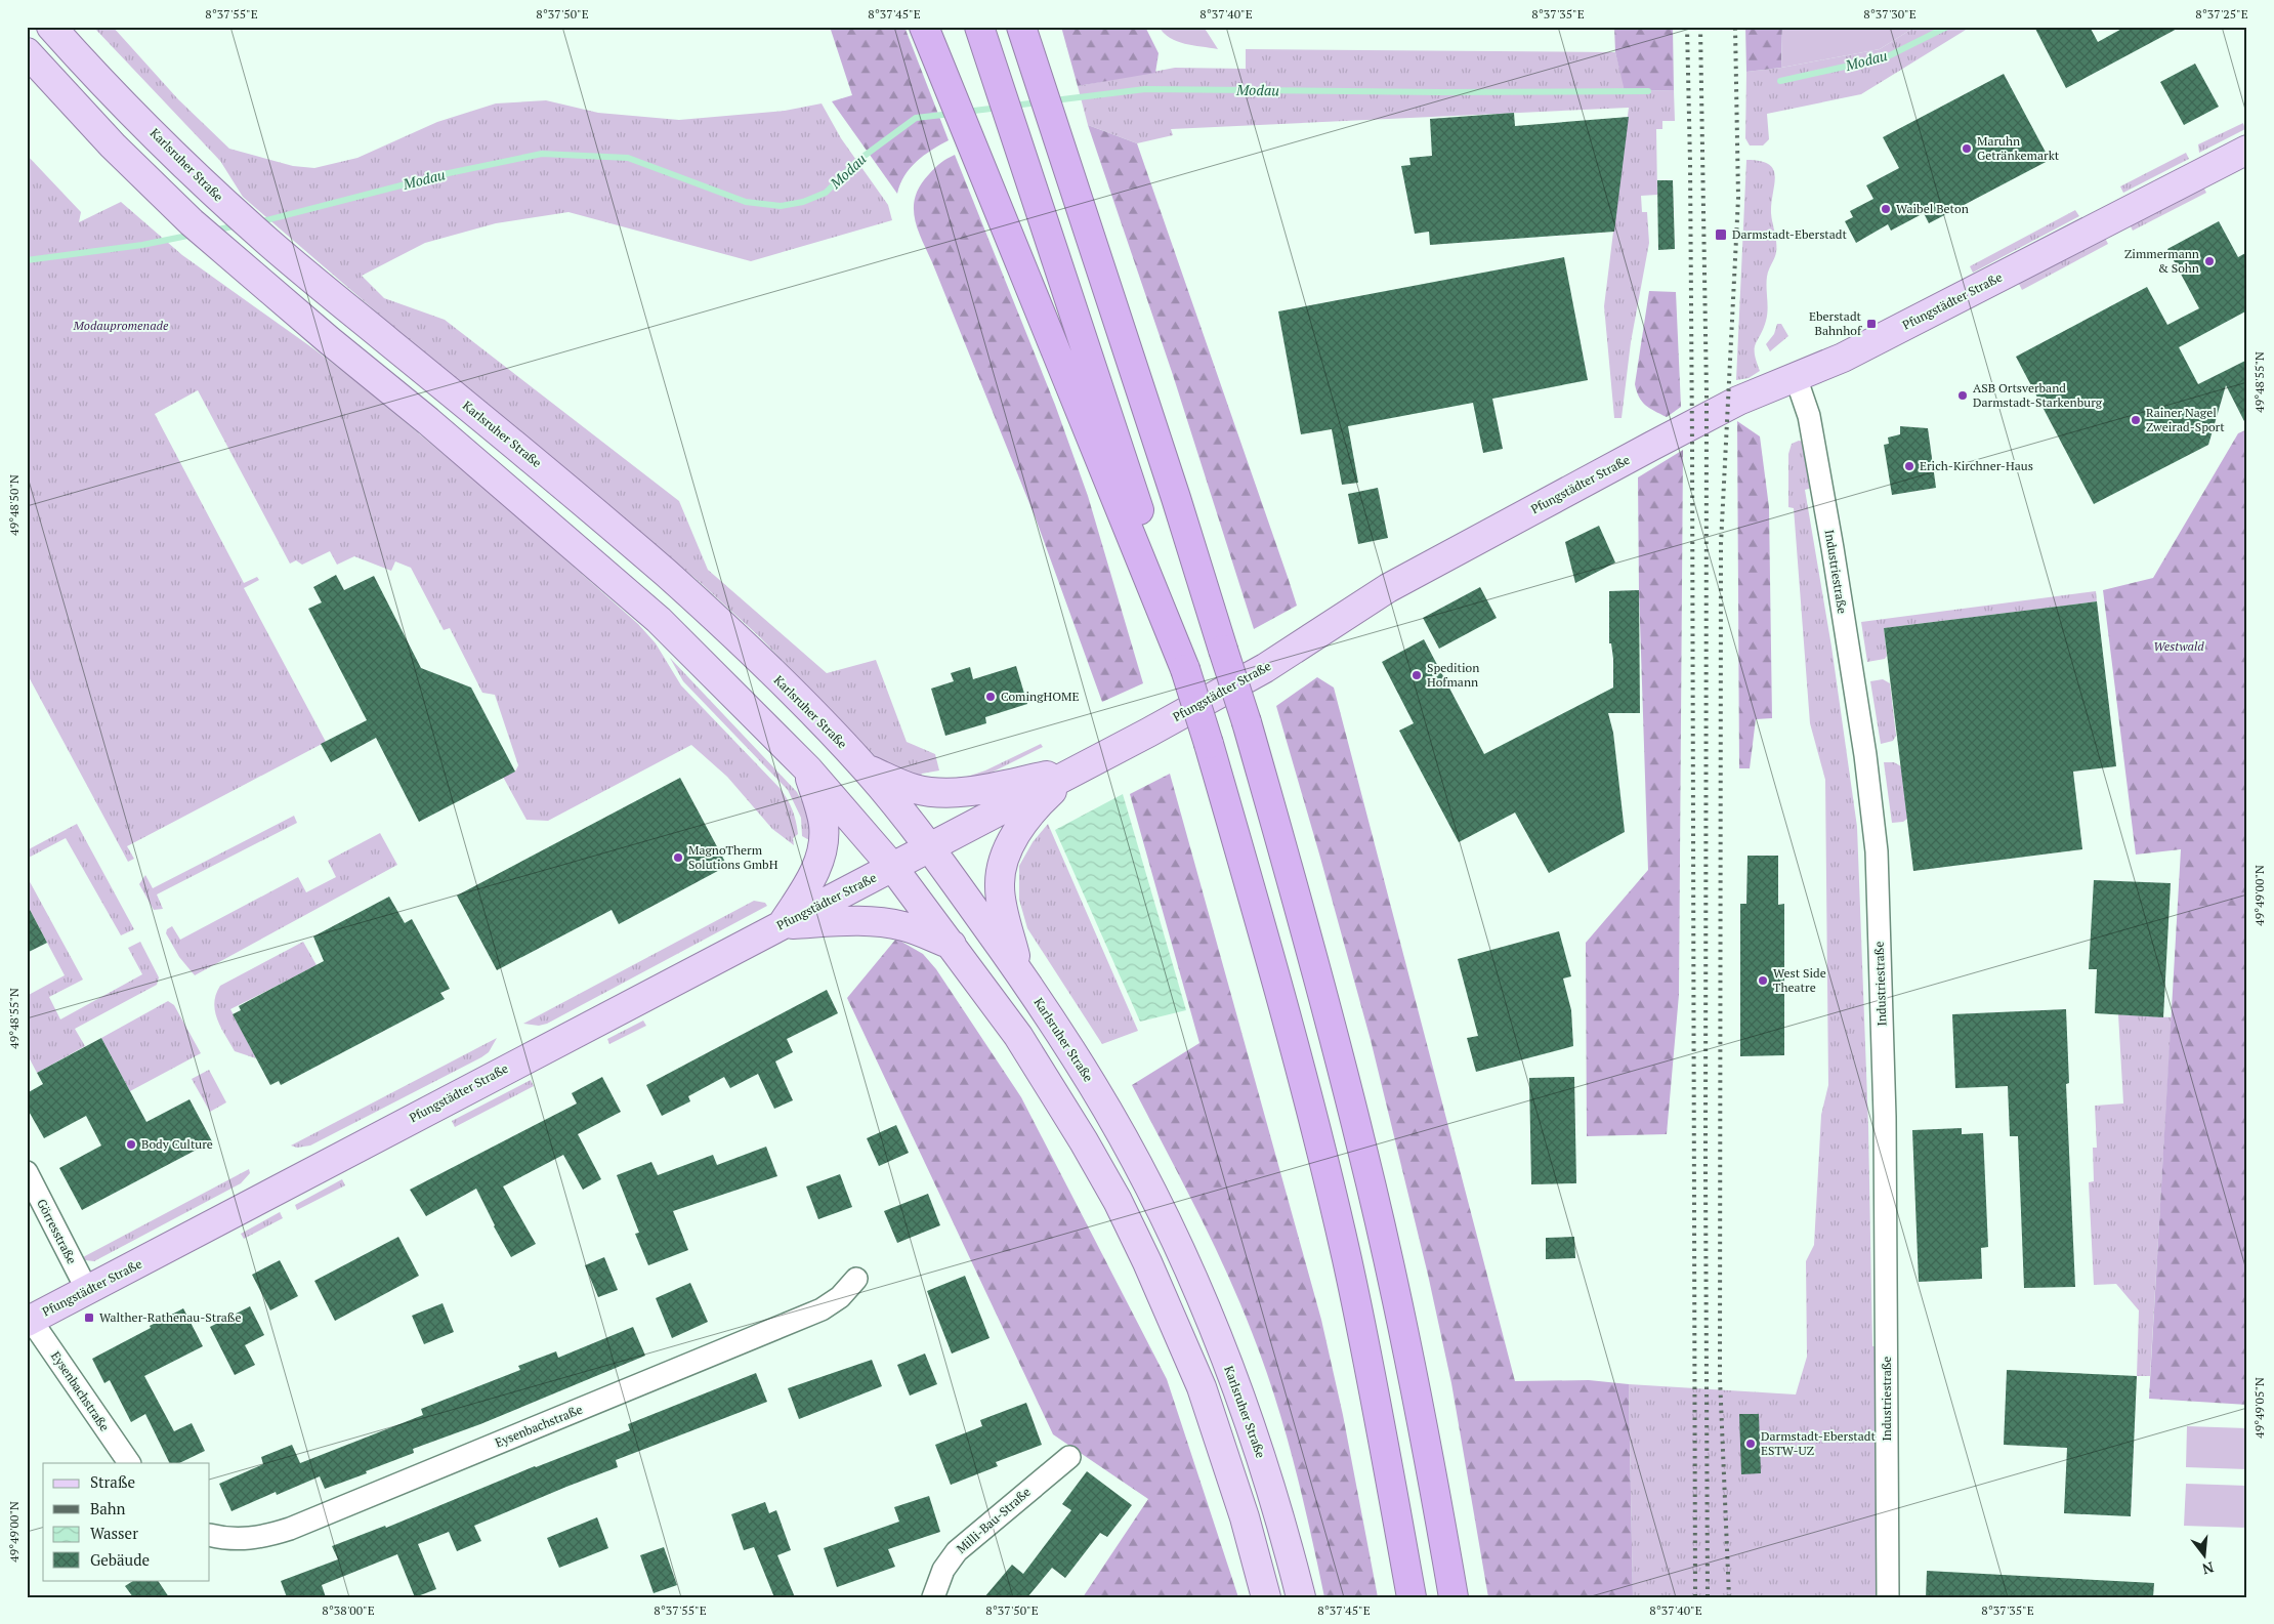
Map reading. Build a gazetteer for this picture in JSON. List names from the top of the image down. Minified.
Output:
{"streets":{"main road":["Karlsruher Straße","Pfungstädter Straße"],"street":["Industriestraße","Görresstraße","Eysenbachstraße","Milli-Bau-Straße"]},"crossings":[["Karlsruher Straße","Pfungstädter Straße"],["Pfungstädter Straße","Industriestraße"],["Pfungstädter Straße","Görresstraße"],["Pfungstädter Straße","Eysenbachstraße"]],"water":["Modau"],"parks":["Modaupromenade","Westwald"],"places":{"other":["Maruhn Getränkemarkt","Waibel Beton","Zimmermann & Sohn","ASB Ortsverband Darmstadt-Starkenburg","Rainer Nagel Zweirad-Sport","Erich-Kirchner-Haus","Spedition Hofmann","ComingHOME","MagnoTherm Solutions GmbH","West Side Theatre","Body Culture","Darmstadt-Eberstadt ESTW-UZ"],"transit":["Darmstadt-Eberstadt","Eberstadt Bahnhof","Walther-Rathenau-Straße"]},"legend":["Straße","Bahn","Wasser","Gebäude"],"north":"bottom","coordinates":["8°37'55\"E","8°37'50\"E","8°37'45\"E","8°37'40\"E","8°37'35\"E","8°37'30\"E","8°37'25\"E","49°48'55\"N","49°48'50\"N","49°49'00\"N","49°49'05\"N","8°38'00\"E"]}
